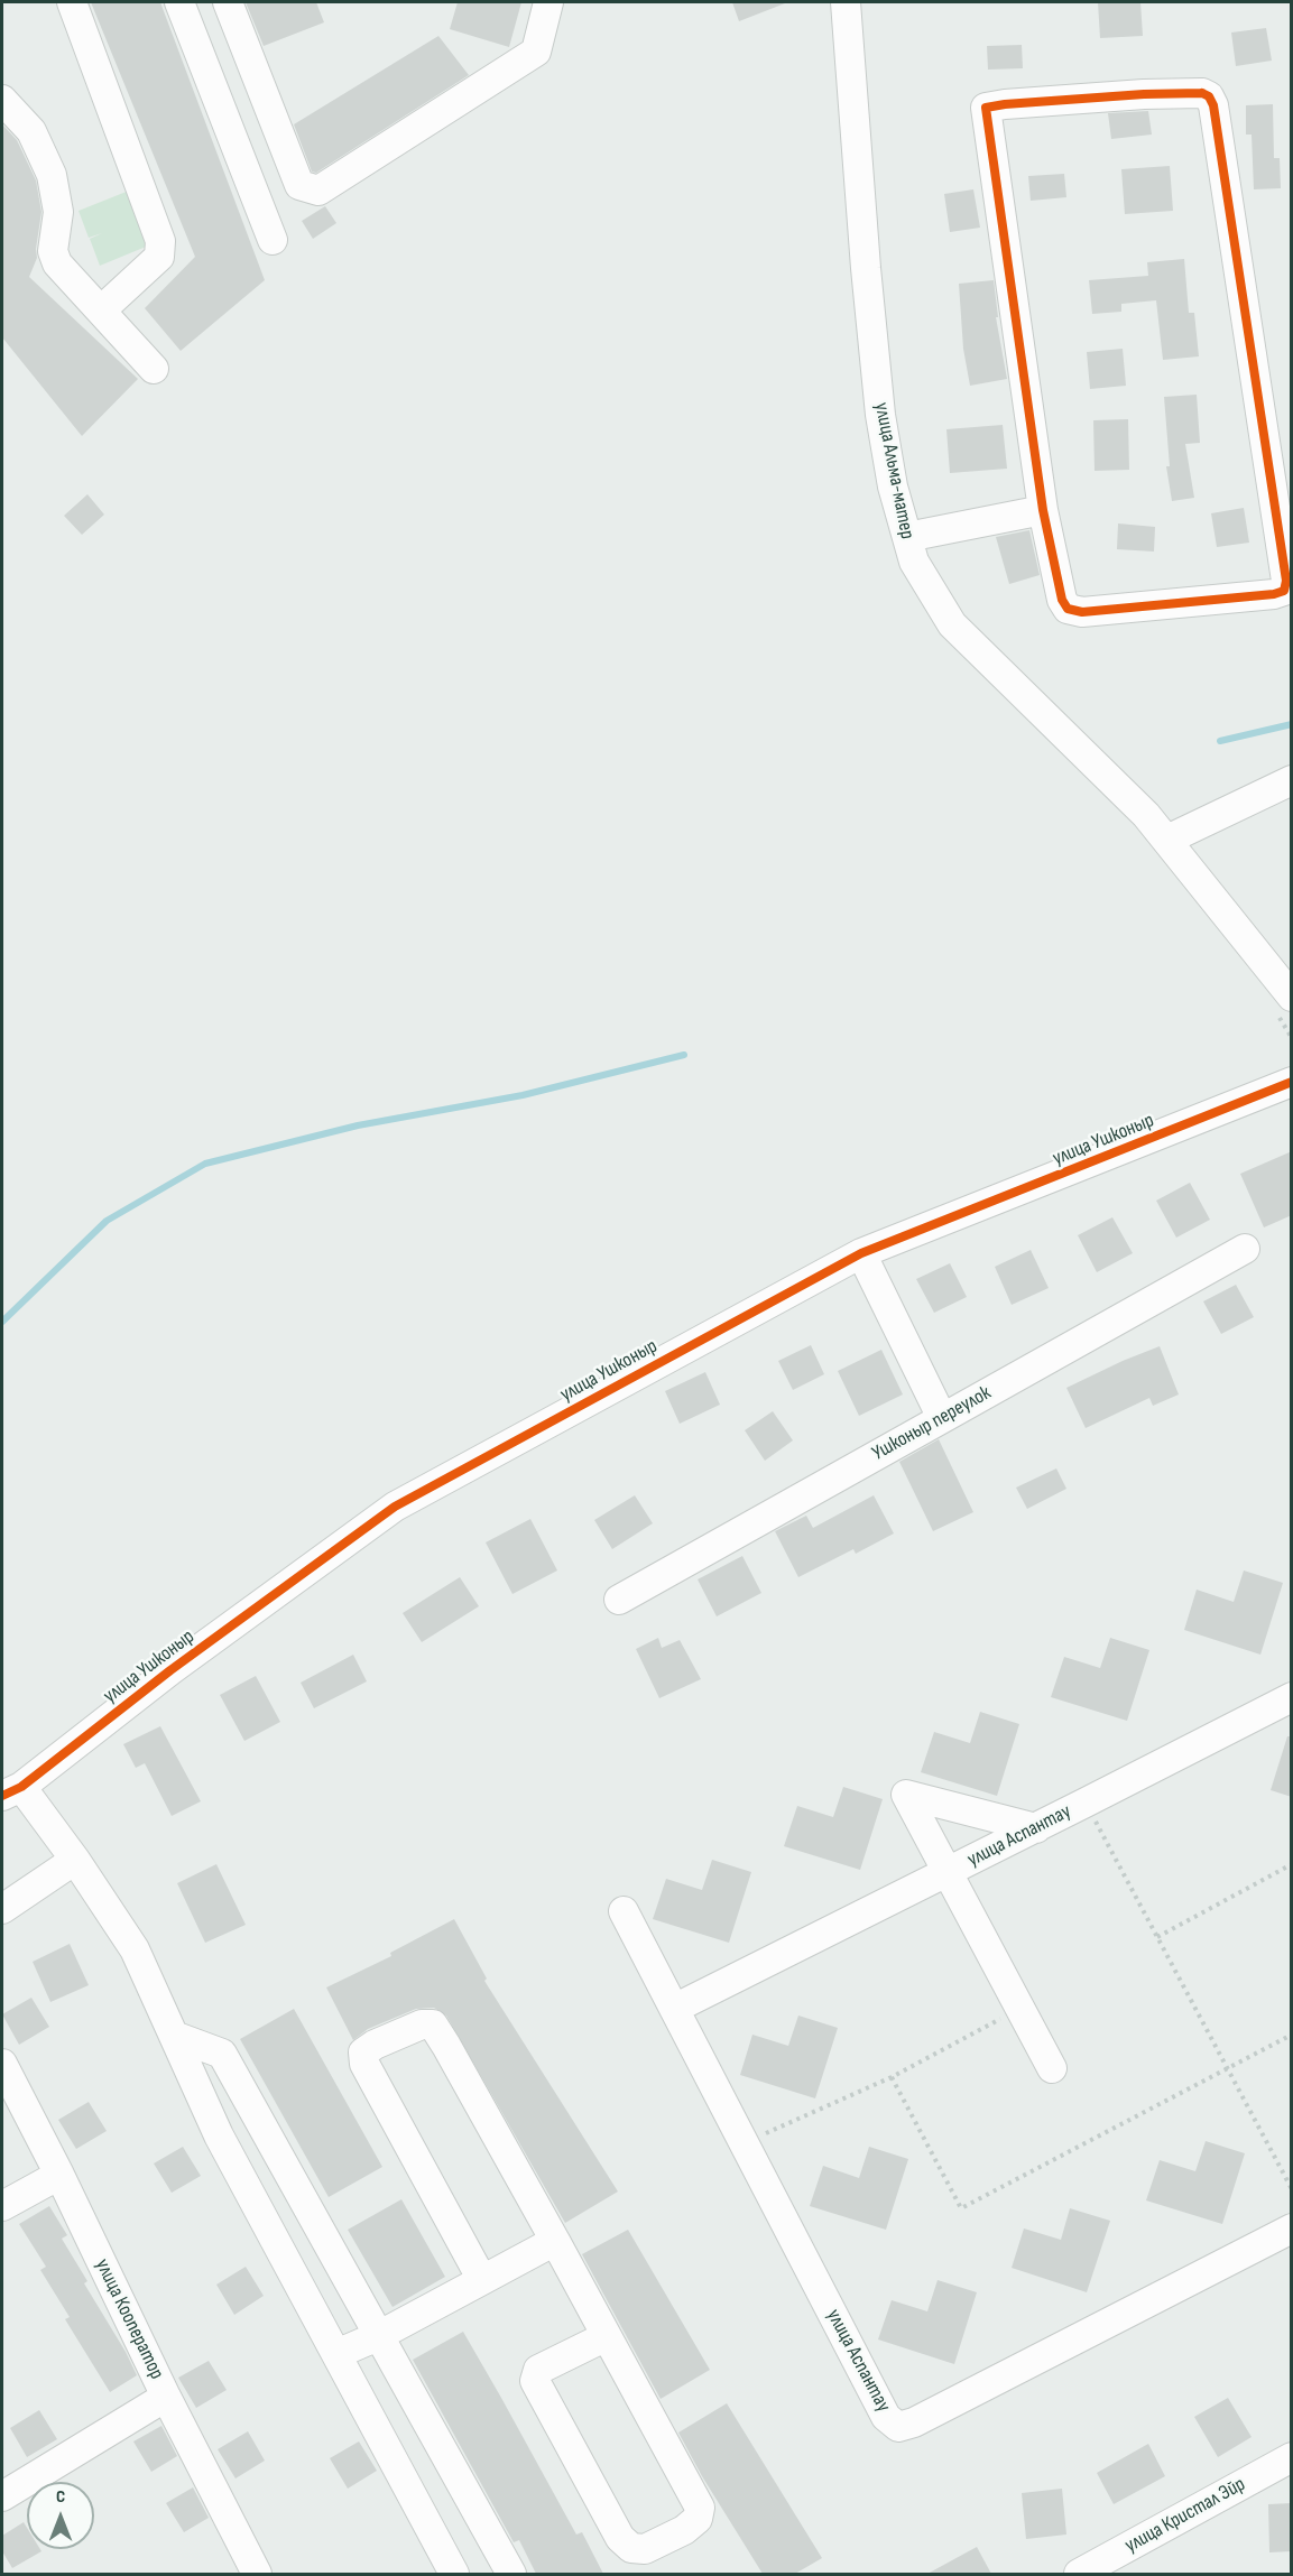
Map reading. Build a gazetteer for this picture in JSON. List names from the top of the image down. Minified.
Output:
{"streets":{"street":["улица Альма-матер","улица Ушконыр","Ушконыр переулок","улица Аспантау","улица Кооператор","улица Кристал Эйр"]},"north":"top"}
